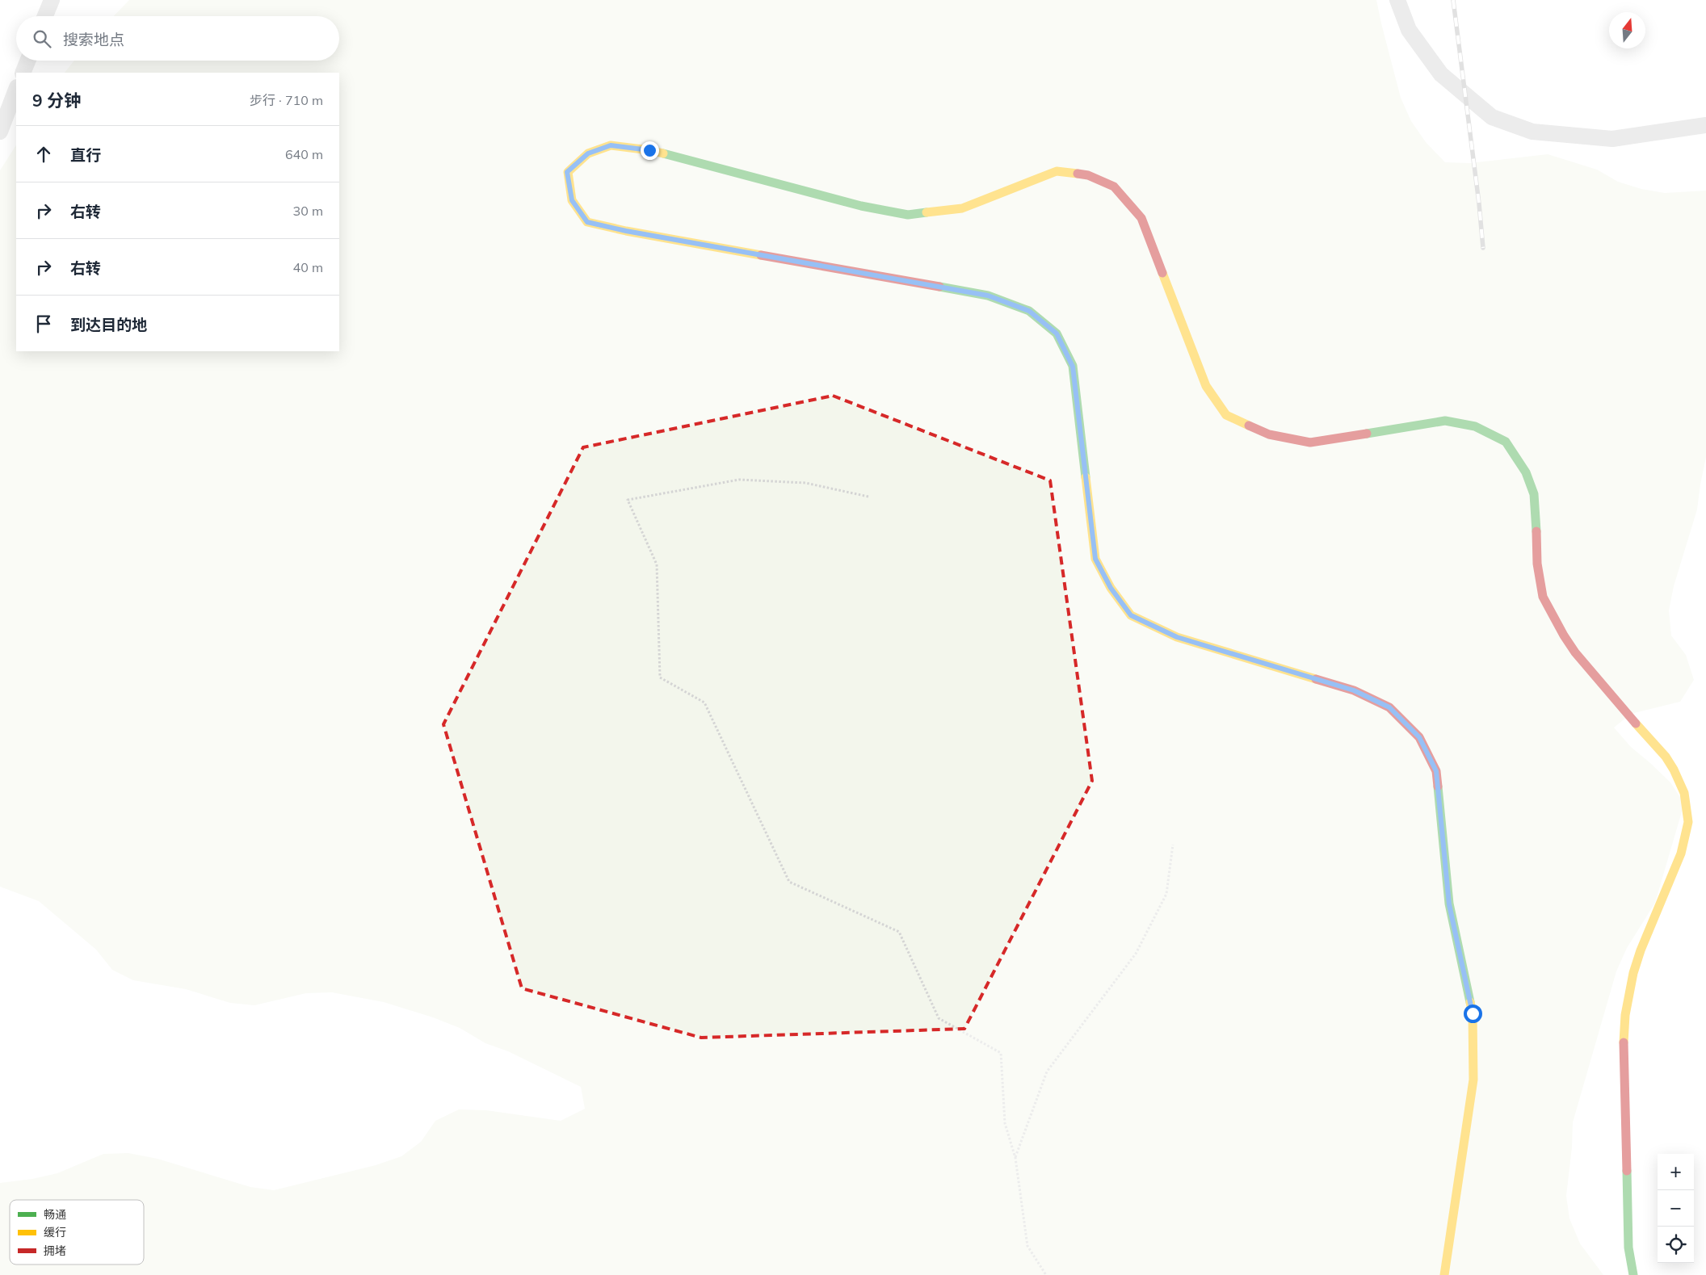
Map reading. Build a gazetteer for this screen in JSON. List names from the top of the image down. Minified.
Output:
{"legend":["畅通","缓行","拥堵"],"north":"top","page":{"search":"搜索地点","heading":["9 分钟","步行 · 710 m"],"list":[["直行","640 m"],["右转","30 m"],["右转","40 m"],"到达目的地"],"map_buttons":["+","−"]}}
